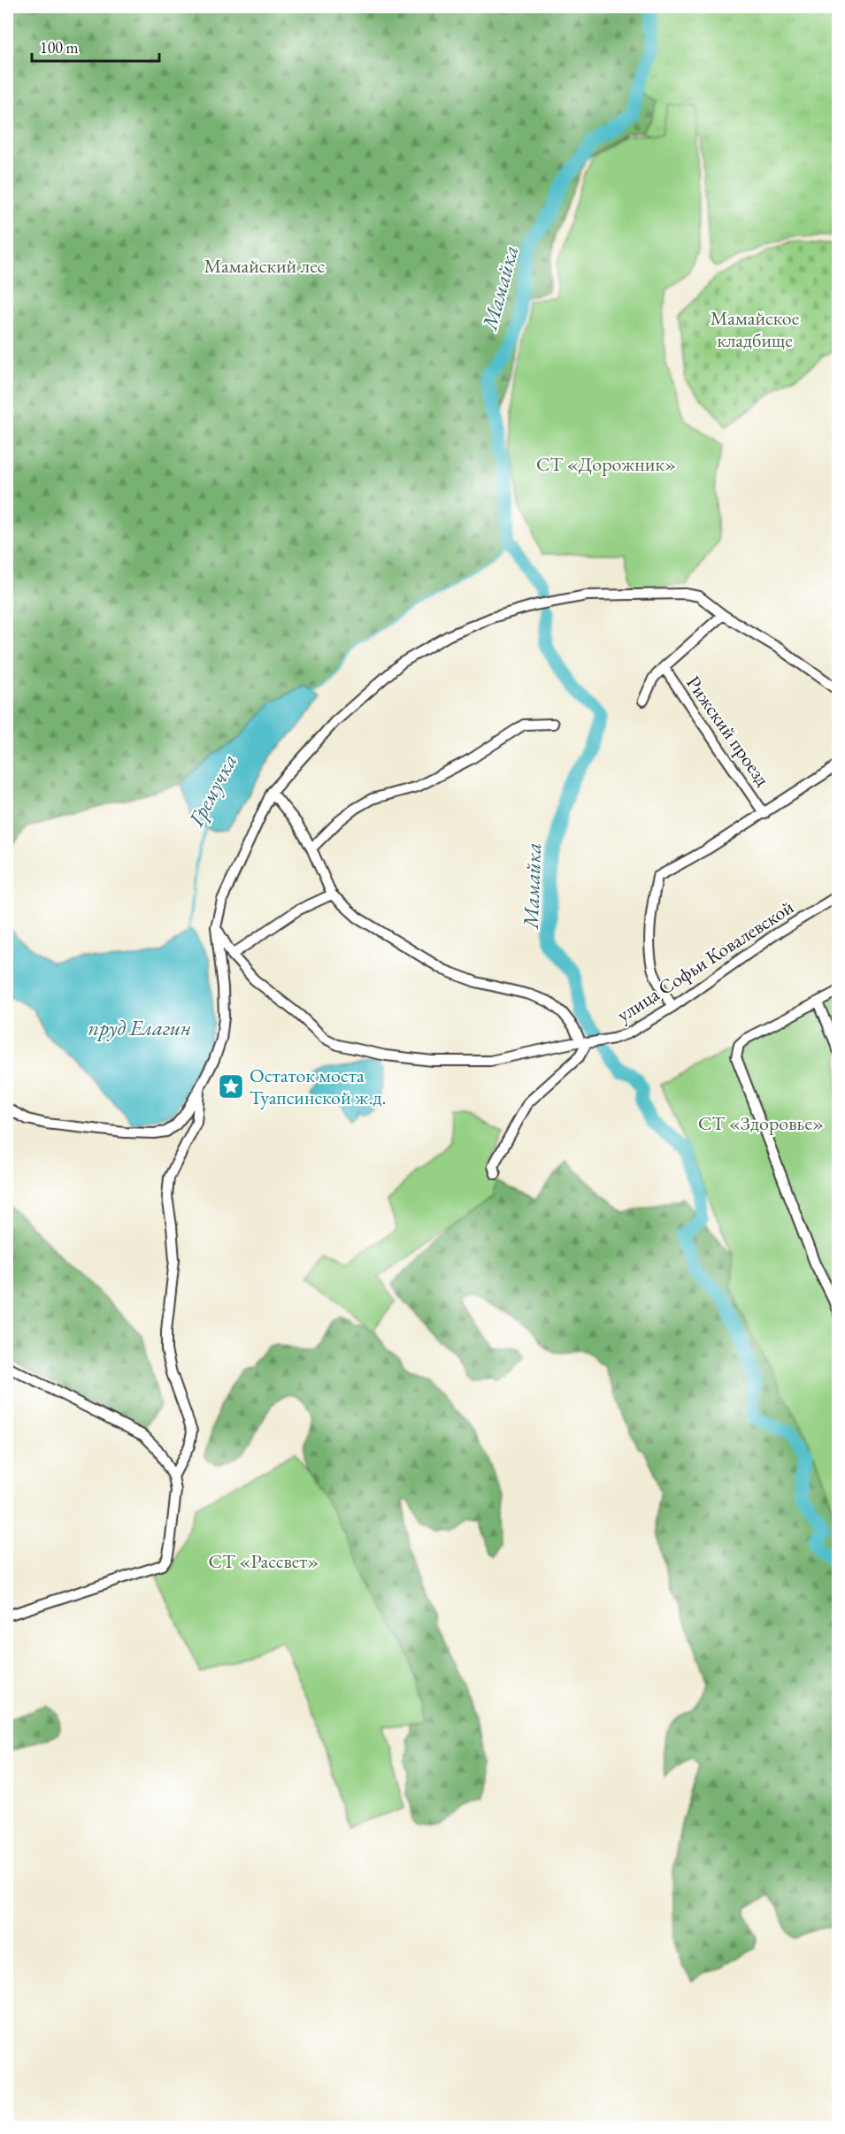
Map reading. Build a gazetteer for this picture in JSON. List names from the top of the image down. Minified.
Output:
{"streets":{"street":["Рижский проезд","улица Софьи Ковалевской"]},"crossings":[["Рижский проезд","улица Софьи Ковалевской"]],"water":["Мамайка","Гремучка","пруд Елагин"],"parks":["Мамайский лес","Мамайское кладбище","СТ «Дорожник»","СТ «Здоровье»","СТ «Рассвет»"],"places":{"place":["Остаток моста Туапсинской ж.д."]},"scale_bar":"100 m"}
